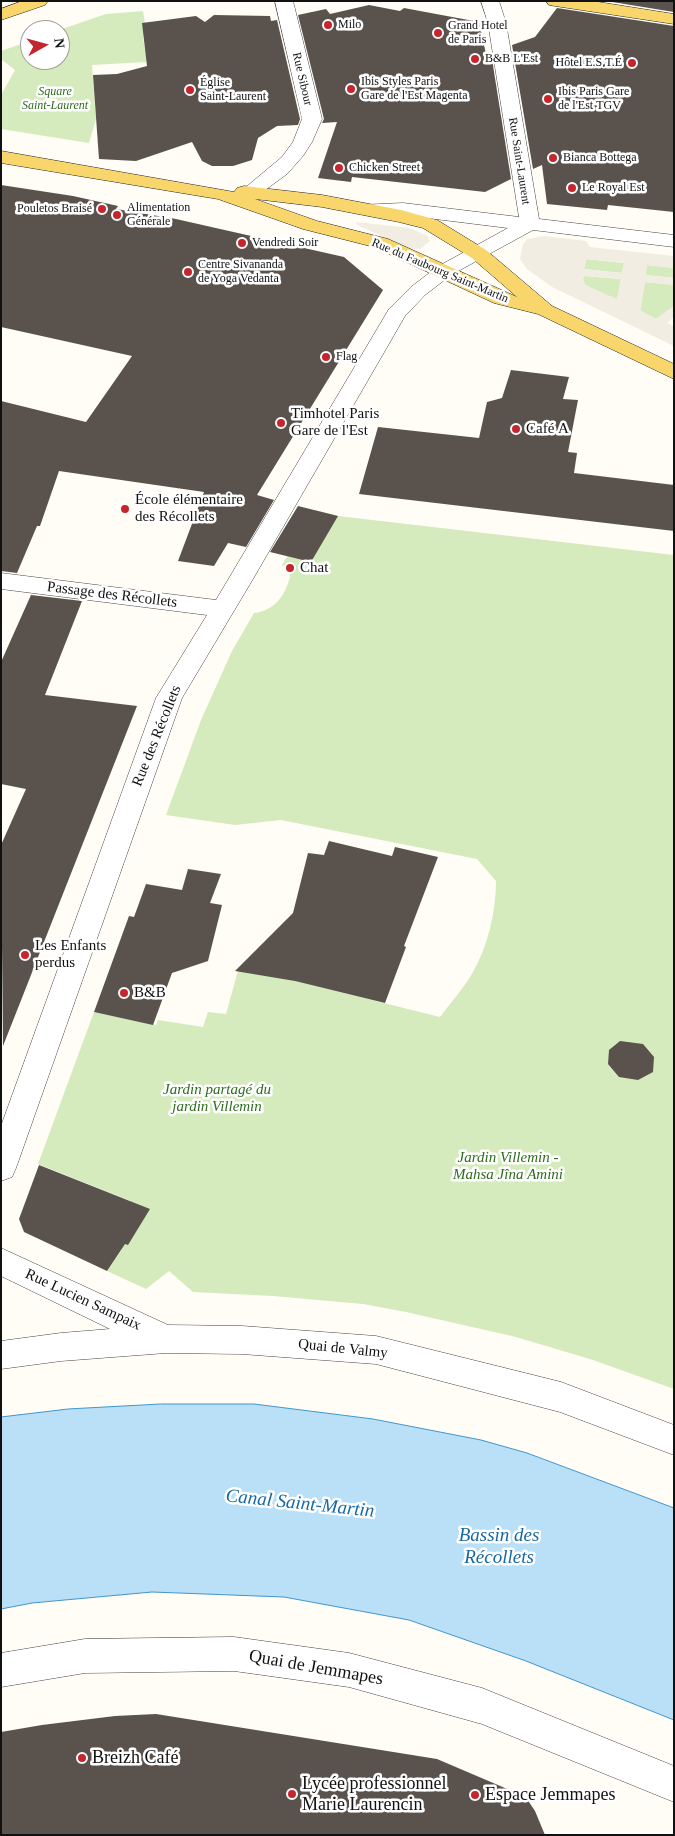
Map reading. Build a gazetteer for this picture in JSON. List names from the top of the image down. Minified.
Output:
{"streets":{"main road":["Rue du Faubourg Saint-Martin"],"street":["Rue Sibour","Rue Saint-Laurent","Passage des Récollets","Rue des Récollets","Rue Lucien Sampaix","Quai de Valmy","Quai de Jemmapes"]},"crossings":[["Rue Sibour","Rue du Faubourg Saint-Martin"],["Rue Saint-Laurent","Rue du Faubourg Saint-Martin"],["Rue Saint-Laurent","Rue des Récollets"],["Rue du Faubourg Saint-Martin","Rue des Récollets"],["Passage des Récollets","Rue des Récollets"],["Rue Lucien Sampaix","Quai de Valmy"]],"water":["Canal Saint-Martin","Bassin des Récollets"],"parks":["Square Saint-Laurent","Jardin partagé du jardin Villemin","Jardin Villemin - Mahsa Jîna Amini"],"places":["Milo","Grand Hotel de Paris","B&B L'Est","Hôtel E.S.T.É","Ibis Styles Paris Gare de l'Est Magenta","Église Saint-Laurent","Ibis Paris Gare de l'Est TGV","Bianca Bottega","Chicken Street","Le Royal Est","Pouletos Braisé","Alimentation Générale","Vendredi Soir","Centre Sivananda de Yoga Vedanta","Flag","Timhotel Paris Gare de l'Est","Café A","École élémentaire des Récollets","Chat","Les Enfants perdus","B&B","Breizh Café","Lycée professionnel Marie Laurencin","Espace Jemmapes"],"north":"right"}
